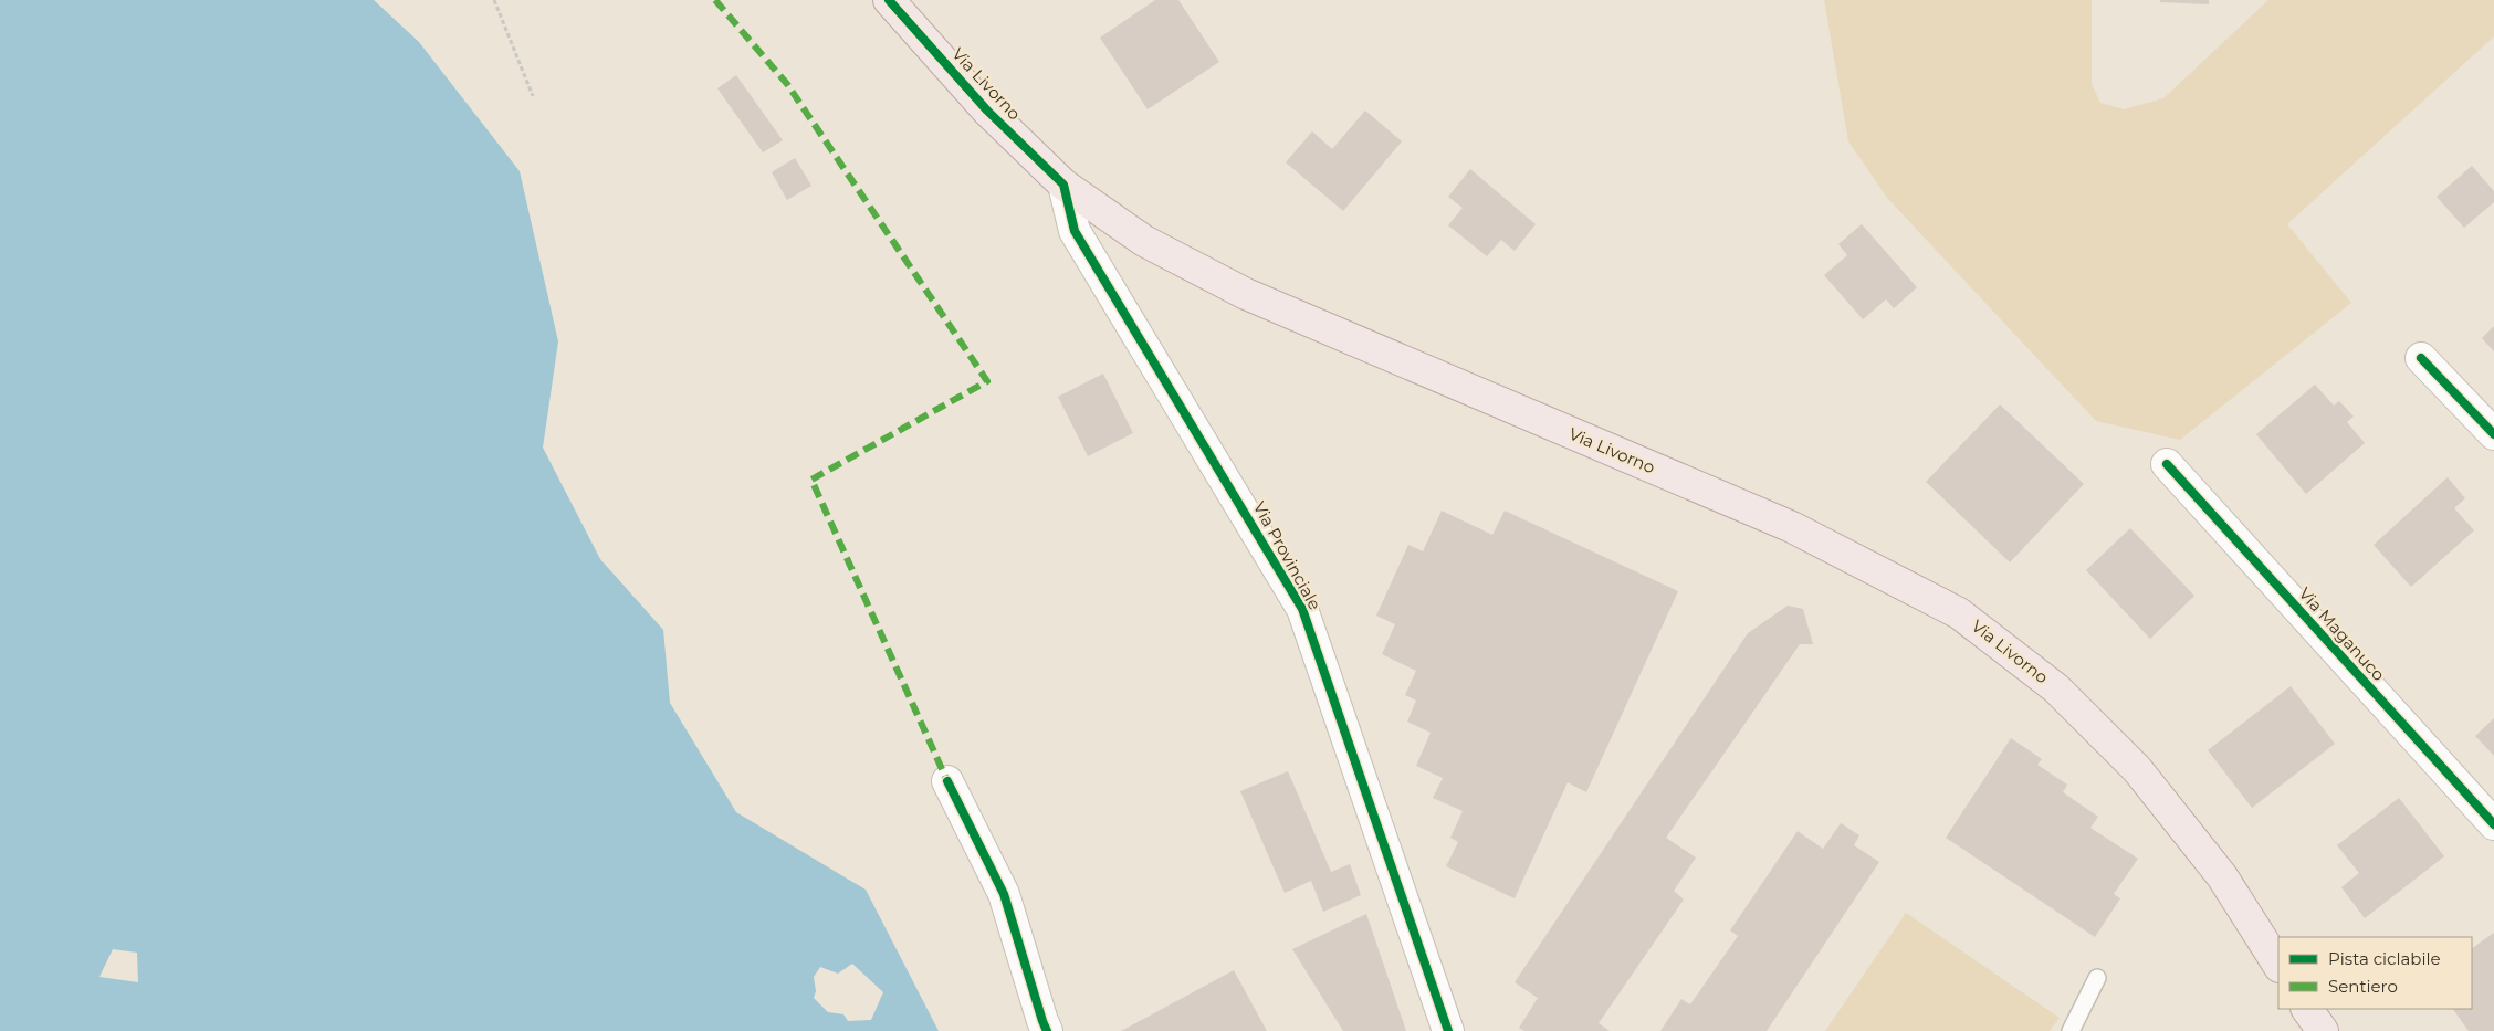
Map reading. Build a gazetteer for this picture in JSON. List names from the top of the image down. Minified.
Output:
{"streets":{"main road":["Via Livorno"],"street":["Via Provinciale","Via Maganuco"]},"crossings":[["Via Livorno","Via Provinciale"]],"legend":["Pista ciclabile","Sentiero"]}
